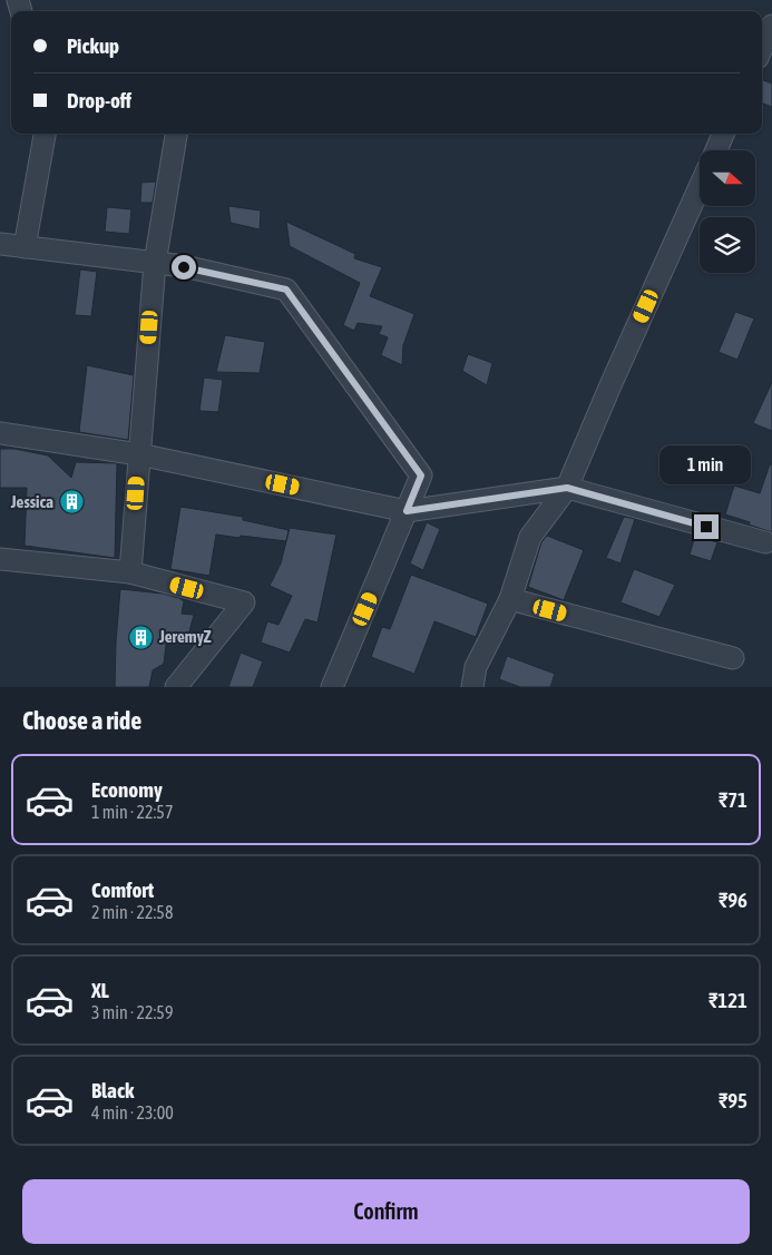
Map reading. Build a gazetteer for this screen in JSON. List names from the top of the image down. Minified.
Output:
{"places":{"building":["Jessica","JeremyZ"]},"north":"right","page":{"banner":["Pickup","Drop-off"],"bubble":"1 min","heading":"Choose a ride","list":[{"name":"Economy","note":"1 min · 22:57","value":"₹71"},{"name":"Comfort","note":"2 min · 22:58","value":"₹96"},{"name":"XL","note":"3 min · 22:59","value":"₹121"},{"name":"Black","note":"4 min · 23:00","value":"₹95"}],"buttons":"Confirm"}}
